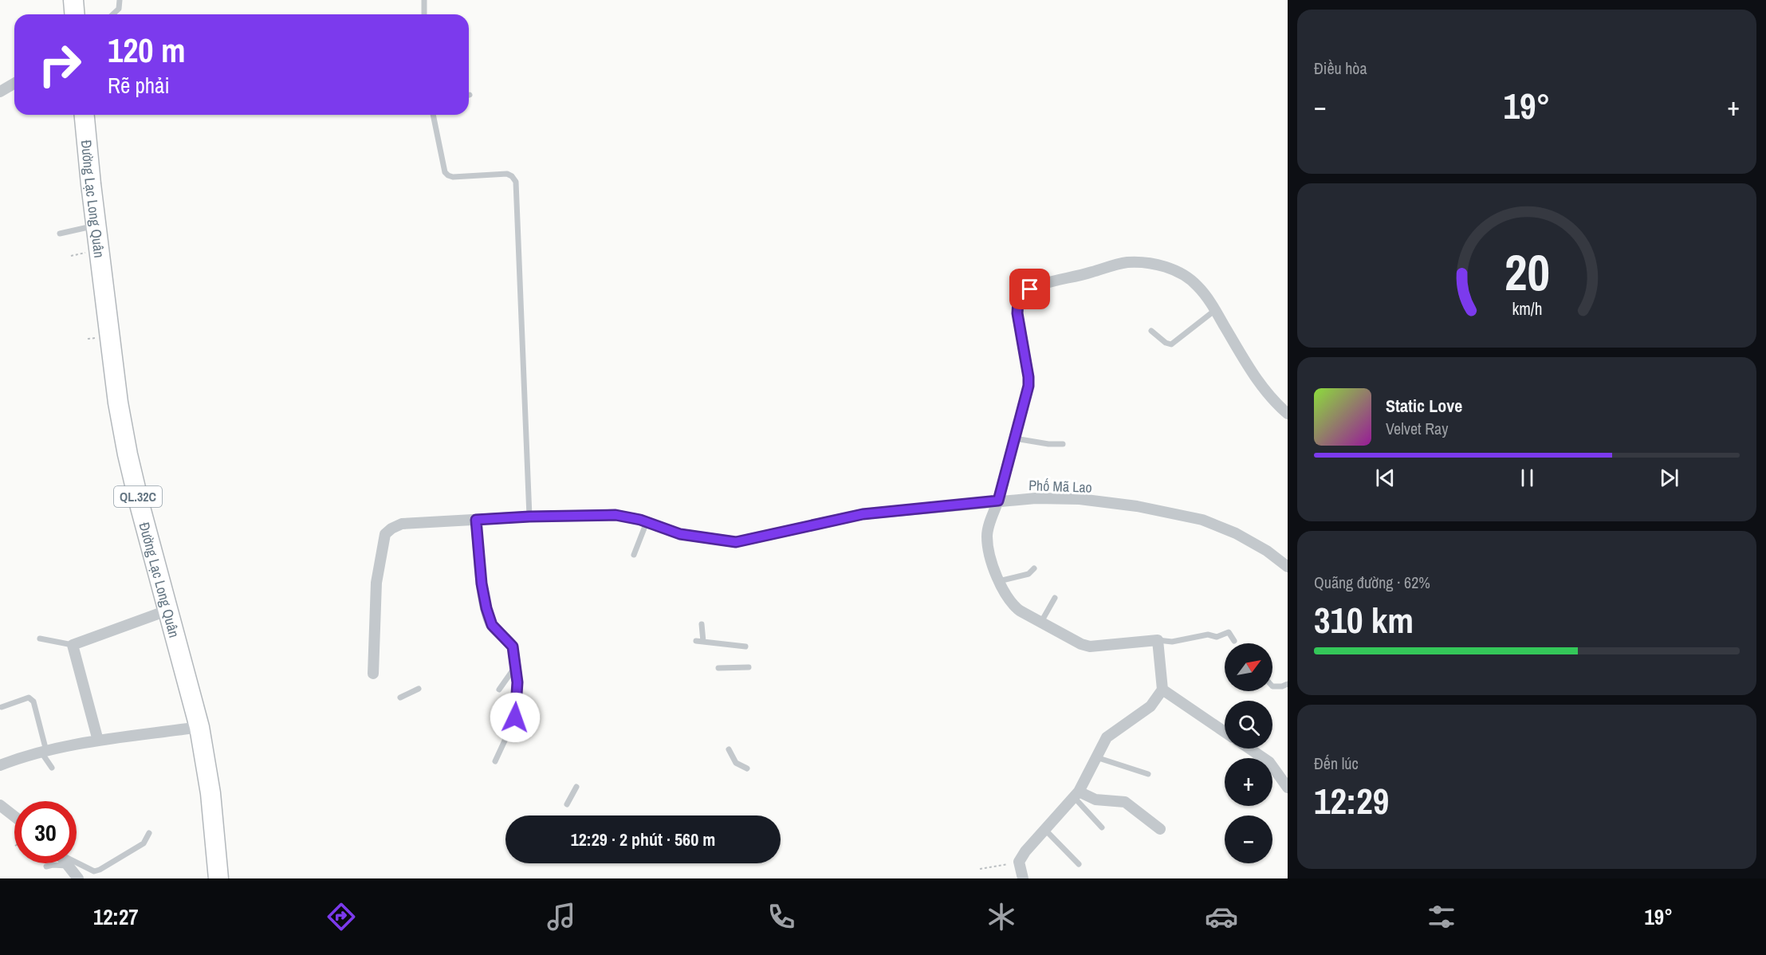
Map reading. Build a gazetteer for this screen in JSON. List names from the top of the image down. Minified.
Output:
{"streets":{"highway":["Đường Lạc Long Quân","QL.32C"],"street":["Phố Mã Lao"]},"north":"top right","page":{"tile":["Điều hòa",["Quãng đường · 62%","310 km"],["Đến lúc","12:29"]],"turn":["120 m","Rẽ phải"],"heat":["−","19°","+"],"song":["Static Love","Velvet Ray"],"map_buttons":["+","−"],"limit":"30","trip":"12:29 · 2 phút · 560 m","tabs":["12:27","19°"],"gauge":["20","km/h"]}}
